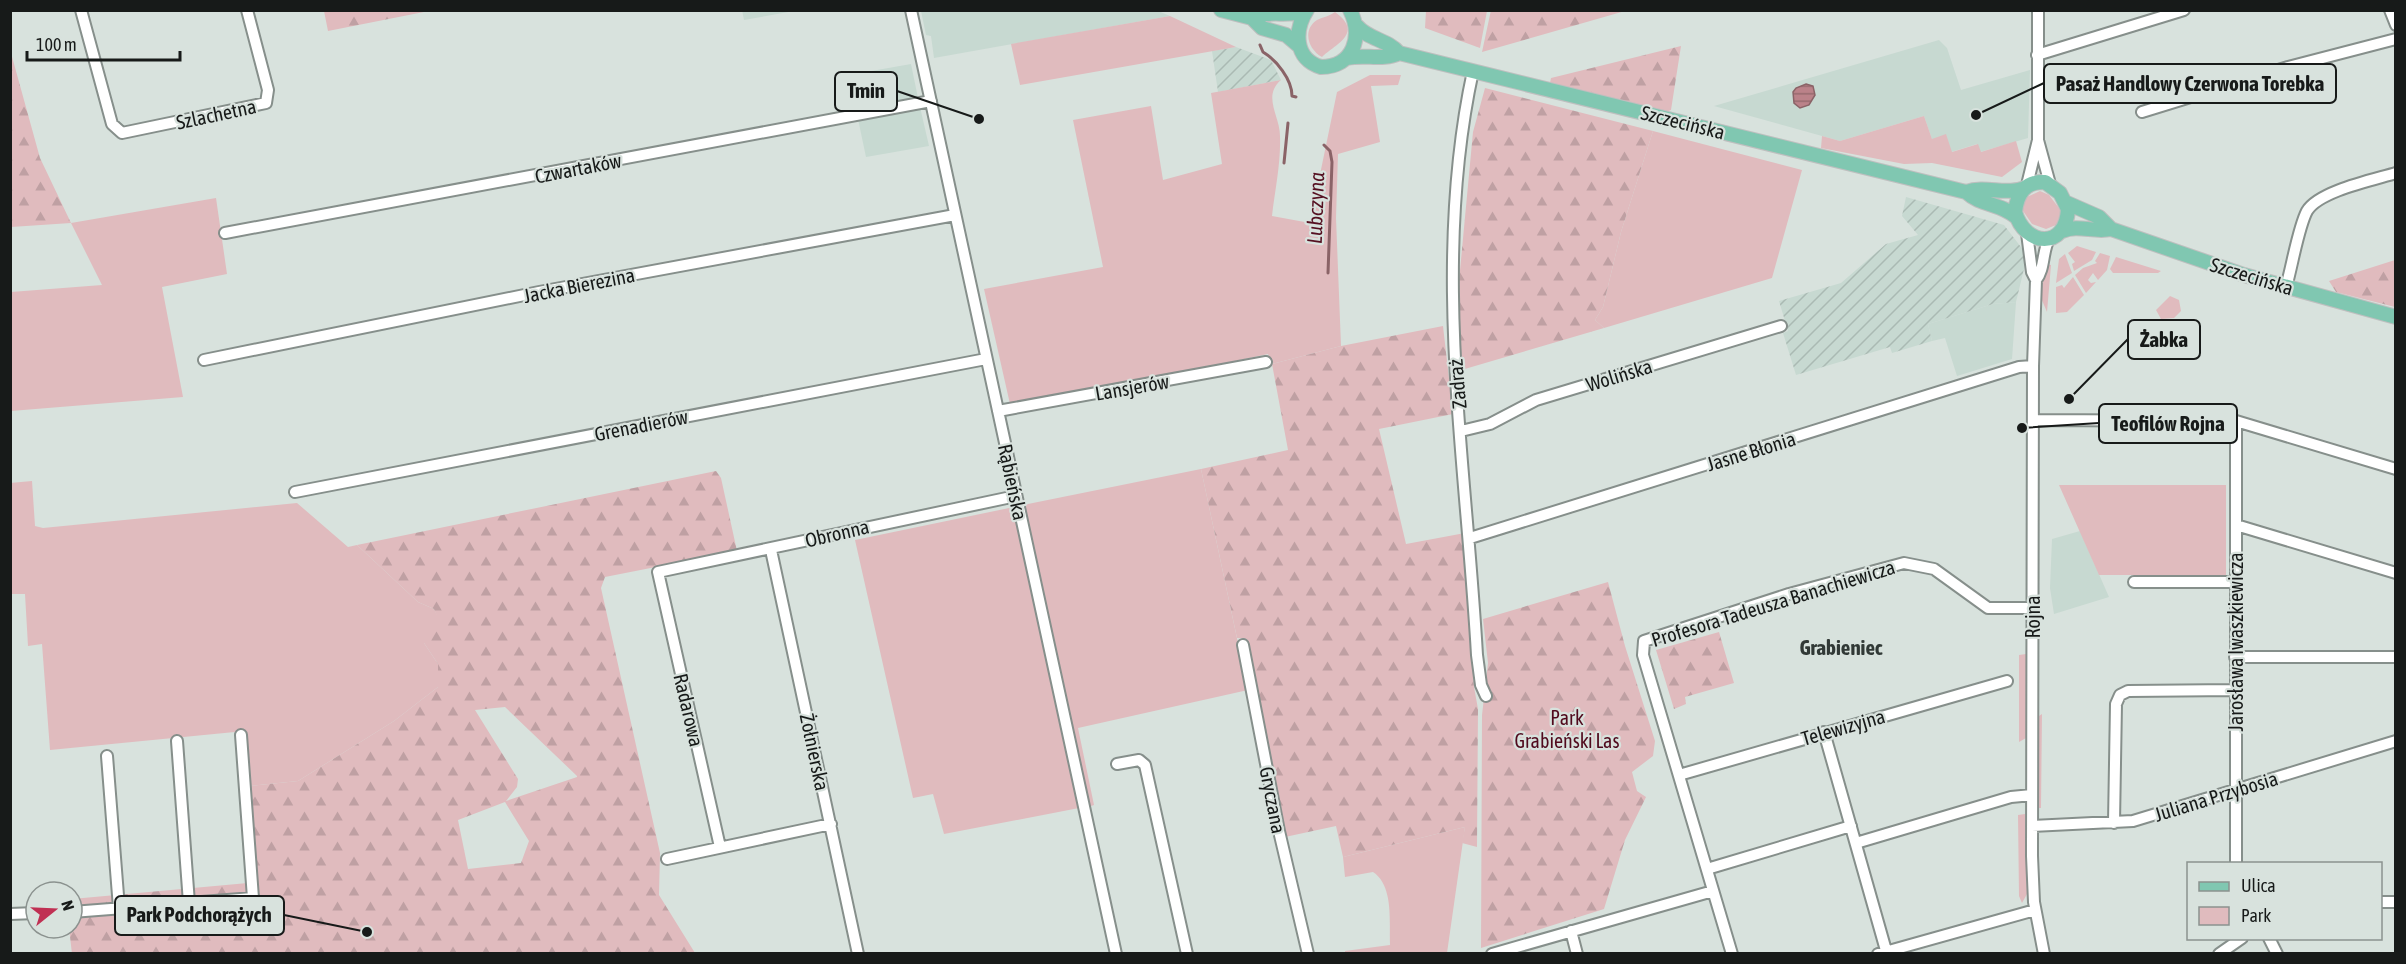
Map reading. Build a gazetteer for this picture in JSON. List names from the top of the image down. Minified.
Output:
{"streets":{"main road":["Szczecińska"],"street":["Szlachetna","Czwartaków","Jacka Bierezina","Wolińska","Zadraż","Lansjerów","Grenadierów","Jasne Błonia","Rąbieńska","Obronna","Profesora Tadeusza Banachiewicza","Rojna","Jarosława Iwaszkiewicza","Radarowa","Telewizyjna","Żołnierska","Juliana Przybosia","Gryczana"]},"crossings":[["Szczecińska","Zadraż"],["Szczecińska","Rojna"],["Czwartaków","Rąbieńska"],["Jacka Bierezina","Rąbieńska"],["Wolińska","Zadraż"],["Zadraż","Jasne Błonia"],["Lansjerów","Rąbieńska"],["Grenadierów","Rąbieńska"],["Jasne Błonia","Rojna"],["Rąbieńska","Obronna"],["Obronna","Radarowa"],["Obronna","Żołnierska"],["Profesora Tadeusza Banachiewicza","Rojna"],["Profesora Tadeusza Banachiewicza","Telewizyjna"],["Rojna","Juliana Przybosia"],["Jarosława Iwaszkiewicza","Juliana Przybosia"]],"districts":["Grabieniec"],"water":["Lubczyna"],"parks":["Park Grabieński Las"],"places":["Pasaż Handlowy Czerwona Torebka","Tmin","Żabka","Teofilów Rojna","Park Podchorążych"],"legend":["Ulica","Park"],"scale_bar":"100 m","north":"right"}
